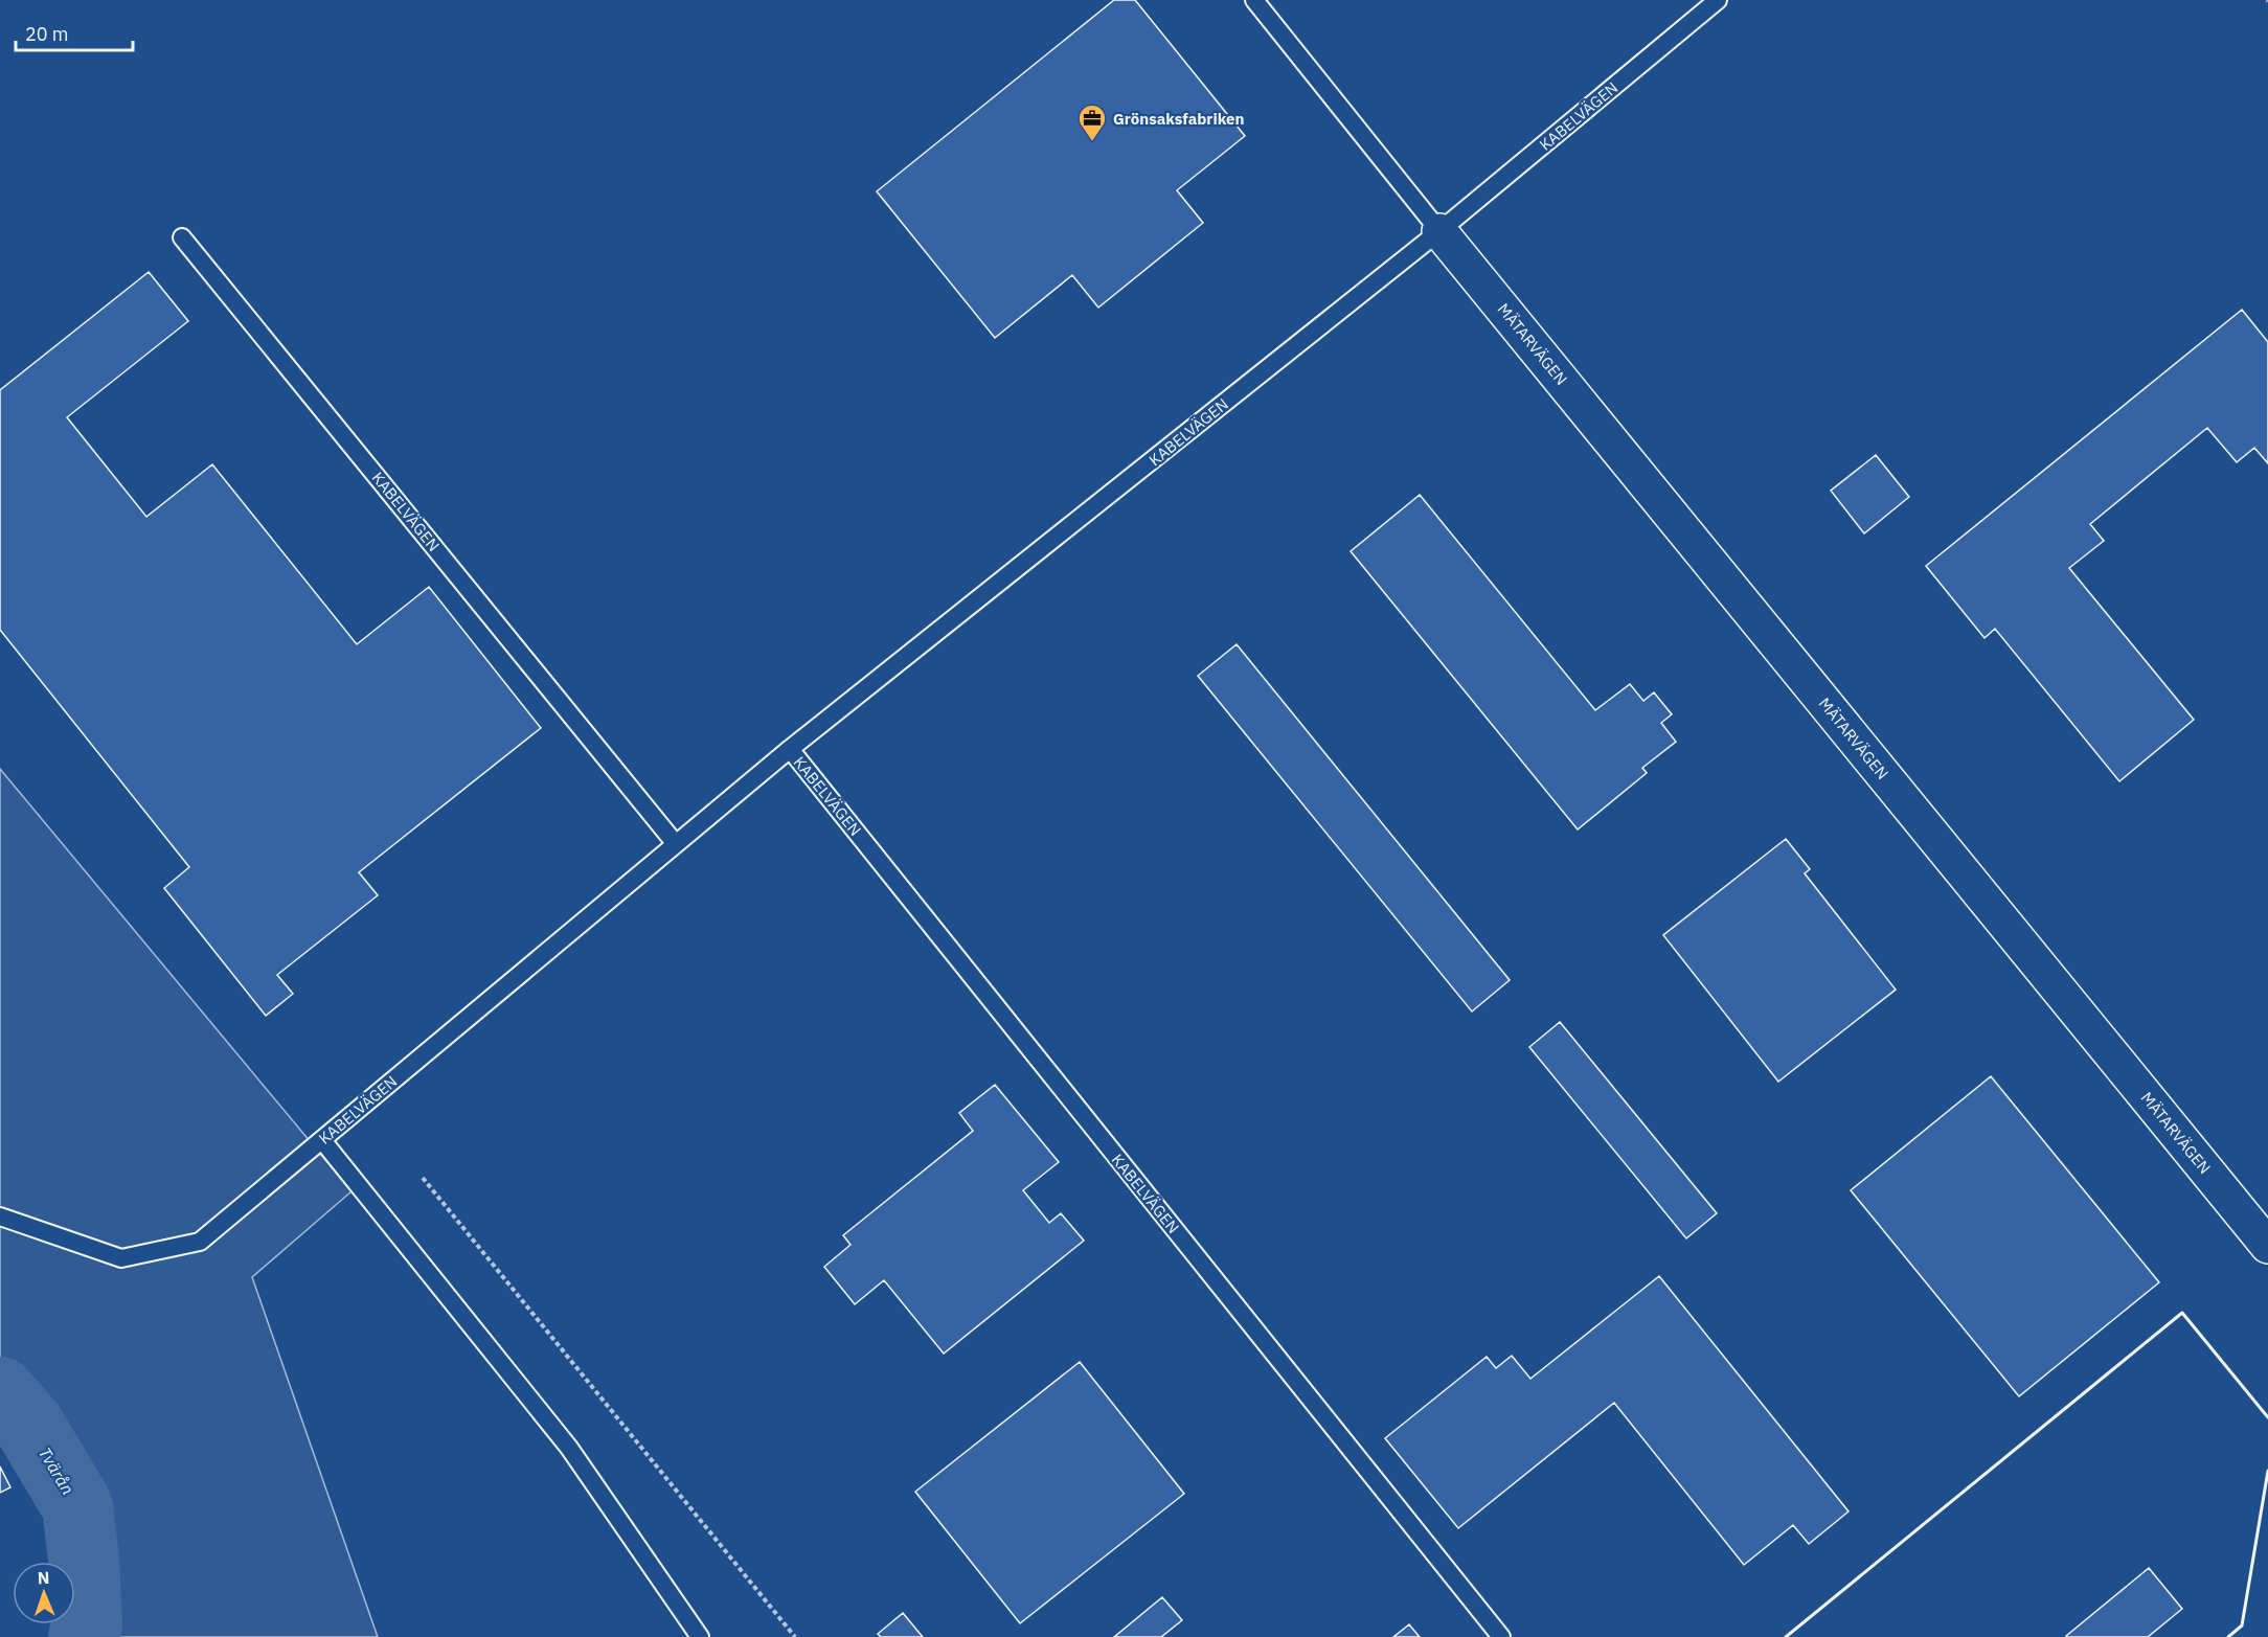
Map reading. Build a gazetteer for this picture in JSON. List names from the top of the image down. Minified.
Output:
{"streets":{"street":["MÄTARVÄGEN"],"lane":["KABELVÄGEN"]},"crossings":[["KABELVÄGEN","MÄTARVÄGEN"]],"water":["Tvärån"],"places":{"office":["Grönsaksfabriken"]},"scale_bar":"20 m","north":"top"}
